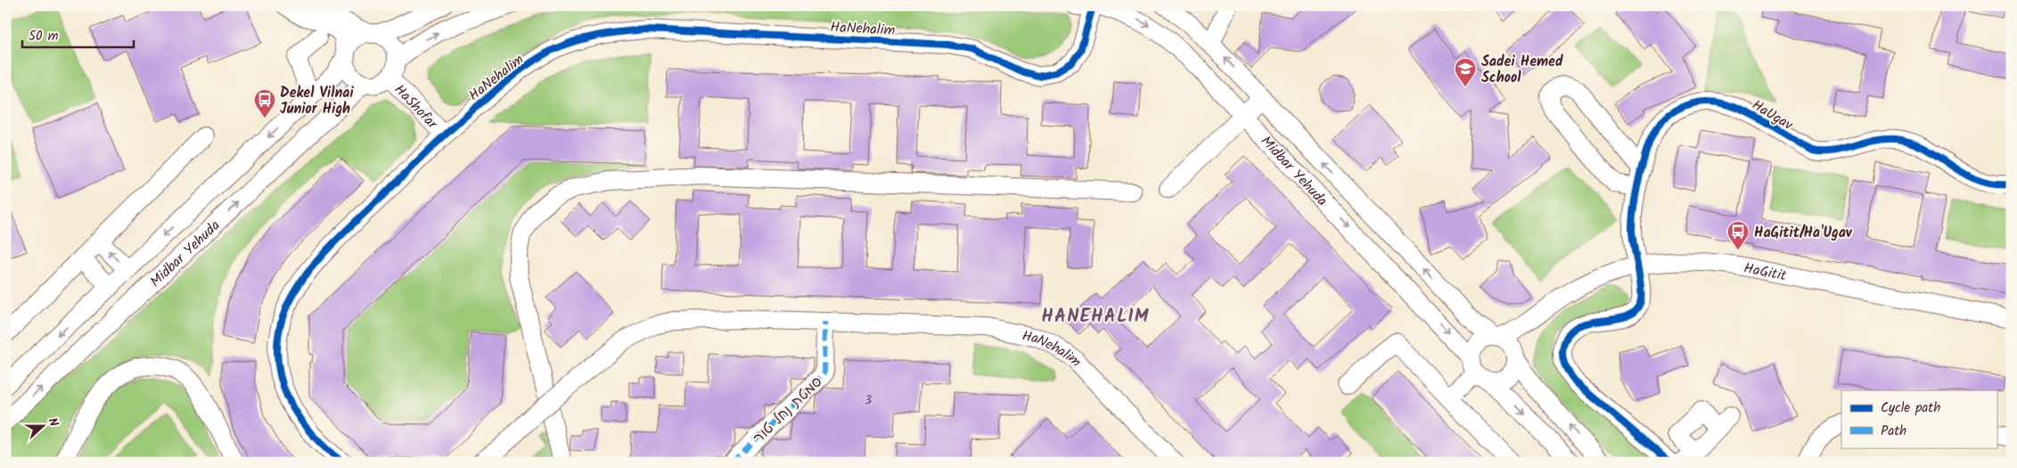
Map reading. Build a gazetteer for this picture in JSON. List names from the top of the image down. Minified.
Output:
{"streets":{"street":["HaNehalim","HaShofar","HaUgav","Midbar Yehuda","HaGitit","סמטת נחל טור"]},"crossings":[["HaNehalim","HaShofar"],["HaNehalim","Midbar Yehuda"],["HaNehalim","סמטת נחל טור"],["HaShofar","Midbar Yehuda"],["HaUgav","HaGitit"],["Midbar Yehuda","HaGitit"]],"districts":["HANEHALIM"],"places":{"school or university":["Sadei Hemed School"],"bus stop":["Dekel Vilnai Junior High","HaGitit/Ha'Ugav"]},"house_numbers":["3"],"legend":["Cycle path","Path"],"scale_bar":"50 m","north":"right"}
